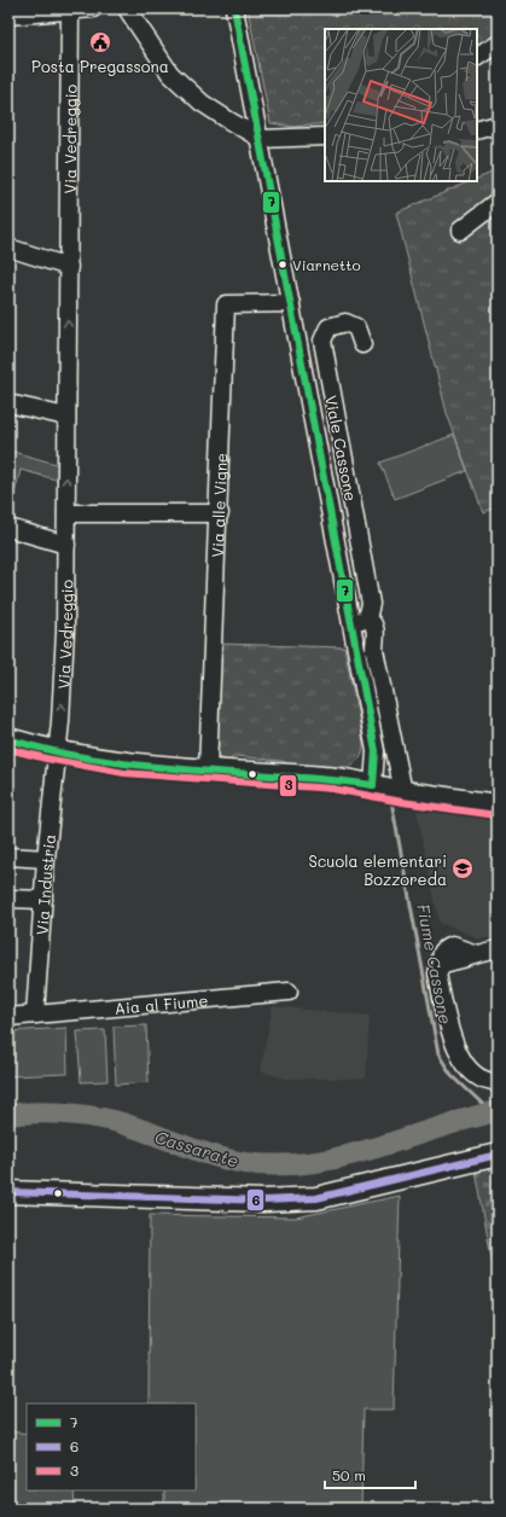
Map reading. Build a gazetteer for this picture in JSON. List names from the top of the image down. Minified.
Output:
{"streets":{"street":["Via Vedreggio","Viale Cassone","Via alle Vigne","Via Industria","Aia al Fiume"]},"crossings":[["Via Vedreggio","Via Industria"],["Viale Cassone","Via alle Vigne"],["Via Industria","Aia al Fiume"]],"one_way":["Via Vedreggio"],"water":["Fiume Cassone","Cassarate"],"places":{"public building":["Posta Pregassona"],"other":["Viarnetto"],"school or university":["Scuola elementari Bozzoreda"]},"lines":["transit line 7","transit line 3","transit line 6"],"legend":["7","6","3"],"scale_bar":"50 m"}
